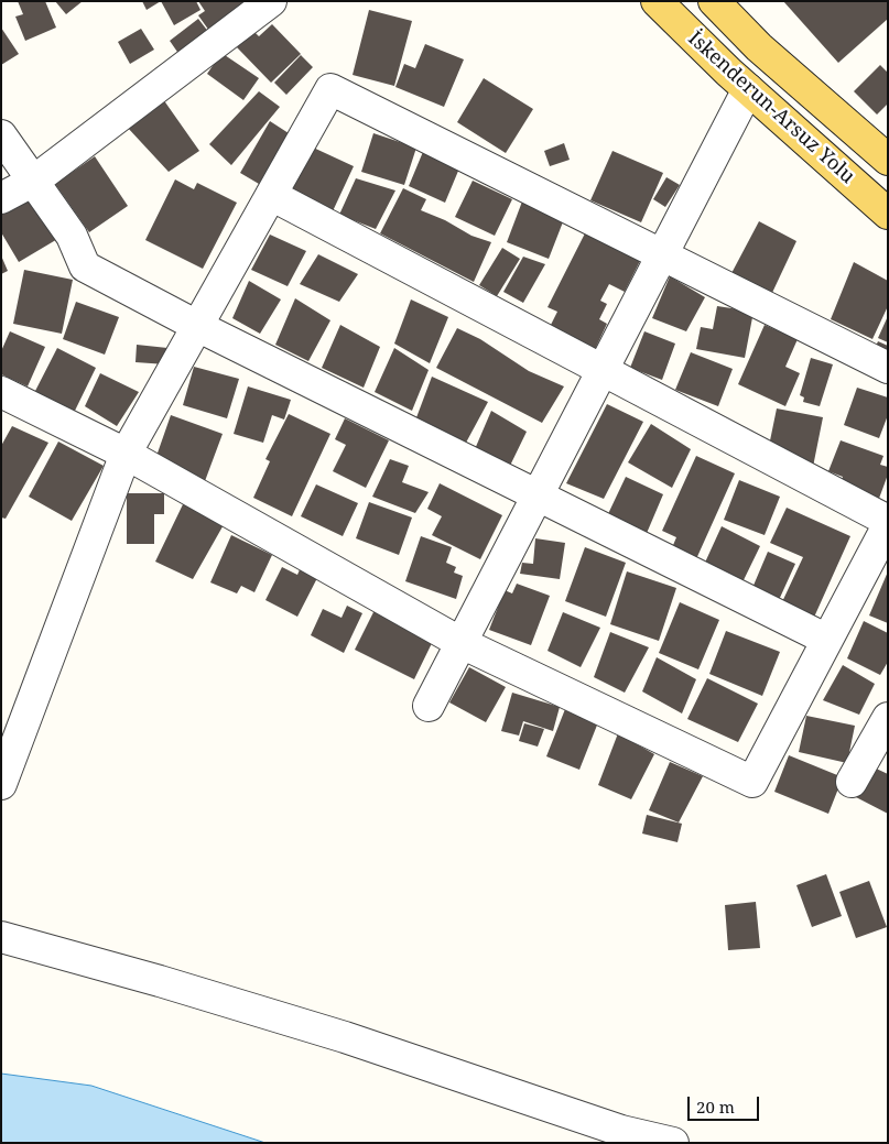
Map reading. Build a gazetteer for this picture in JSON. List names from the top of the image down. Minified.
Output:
{"streets":{"main road":["İskenderun-Arsuz Yolu"]},"scale_bar":"20 m"}
